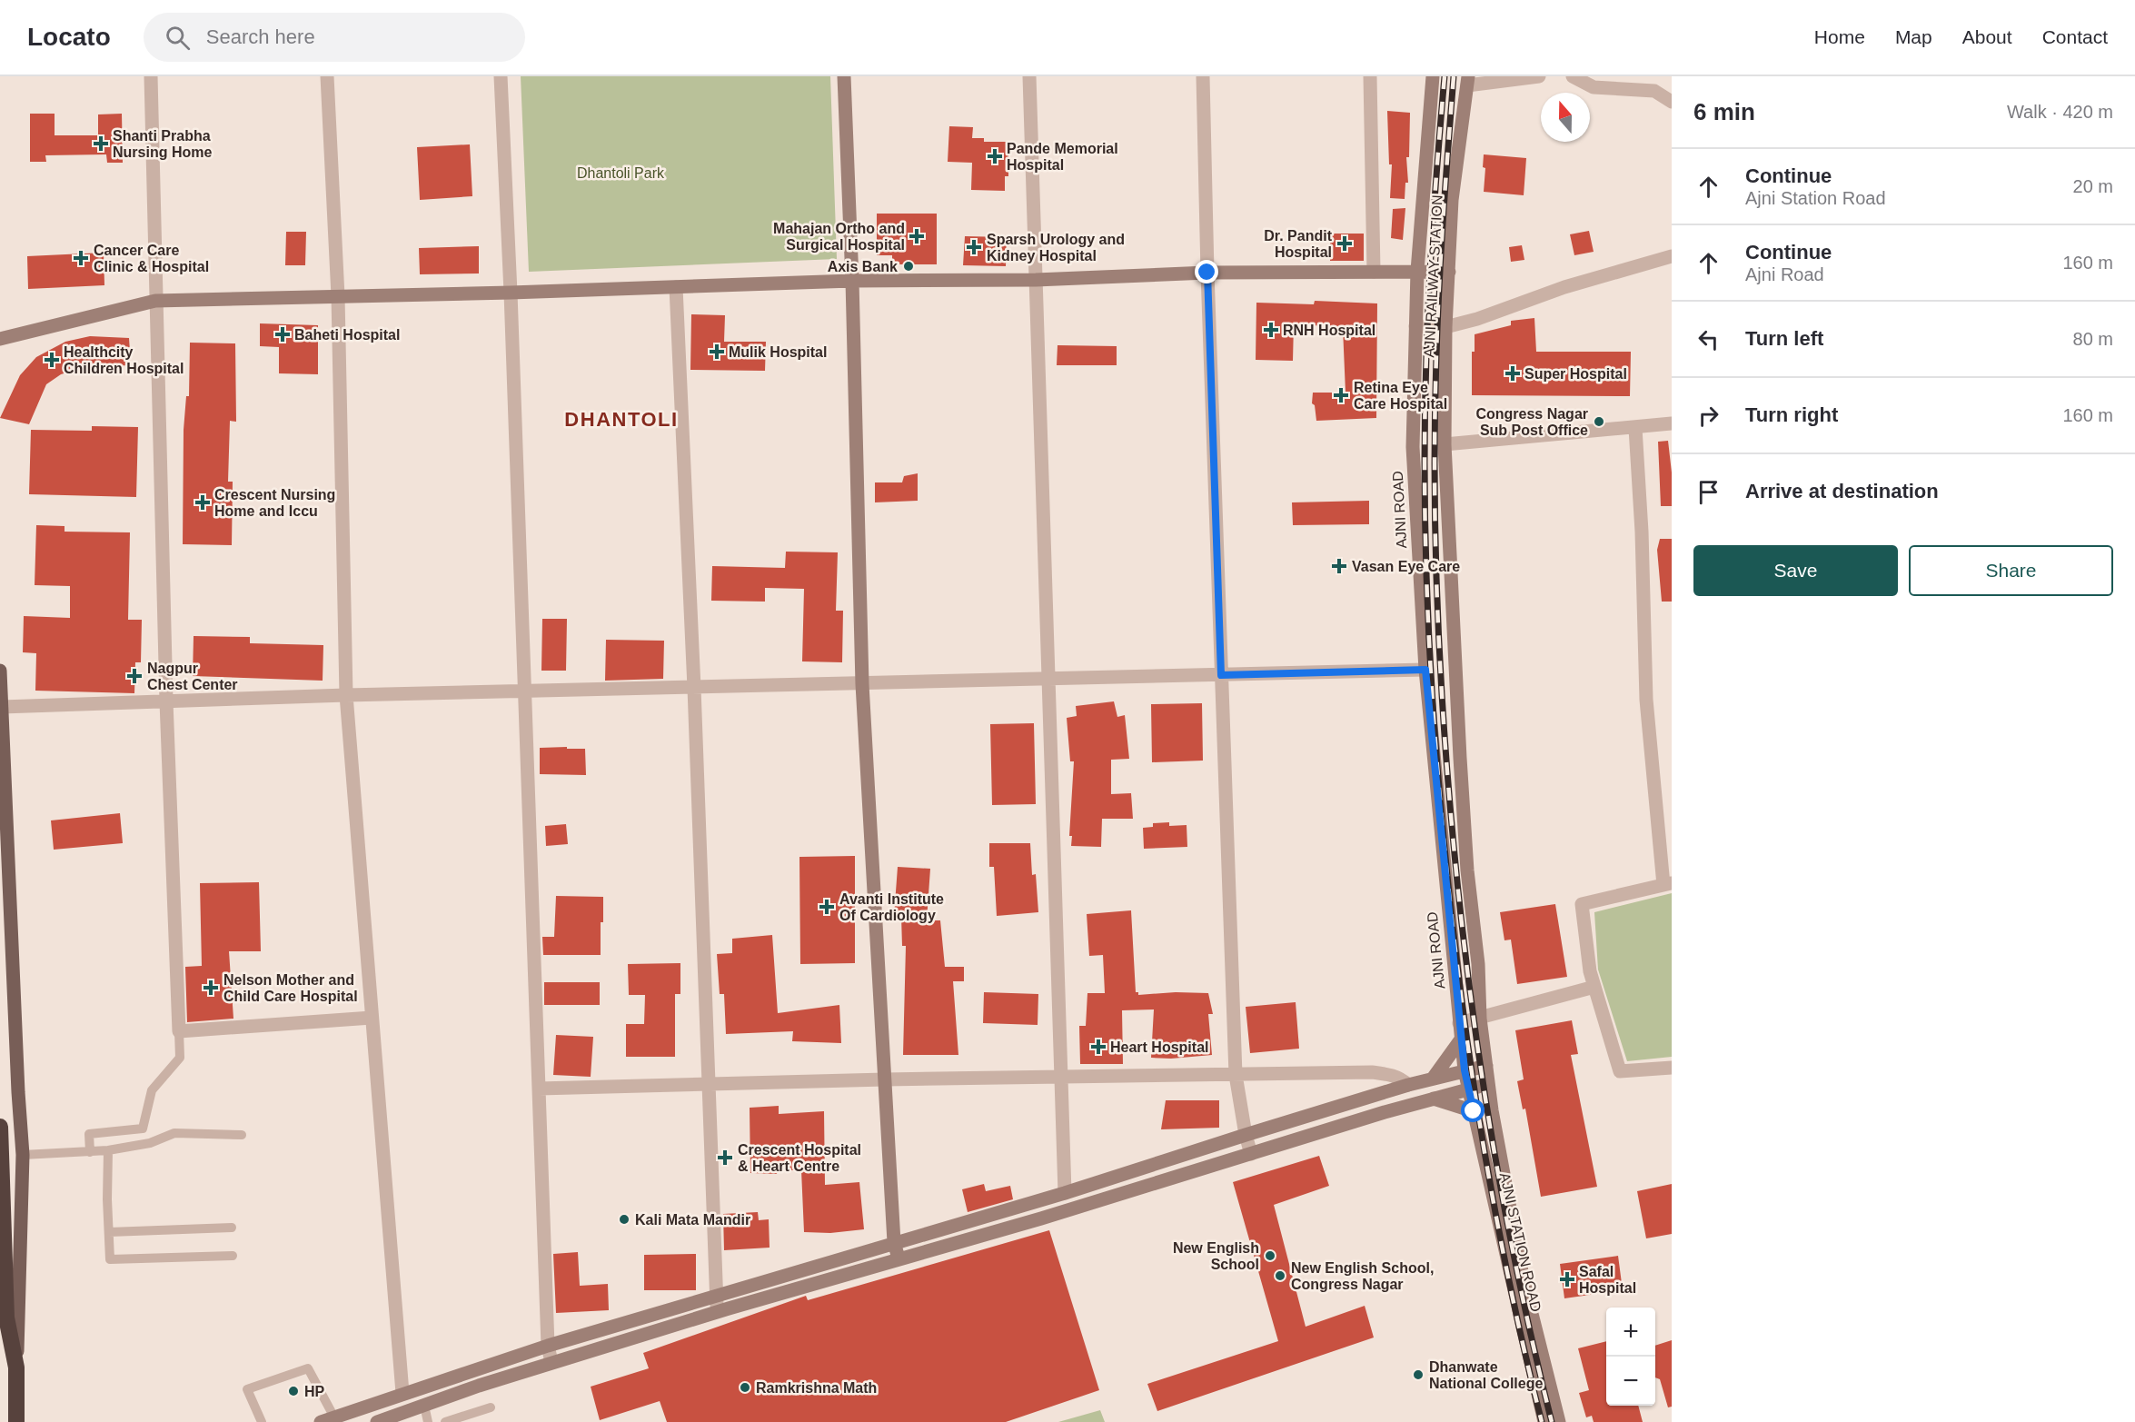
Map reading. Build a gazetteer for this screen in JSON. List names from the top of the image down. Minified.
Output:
{"streets":{"main road":["AJNI RAILWAY STATION","AJNI ROAD","AJNI STATION ROAD"]},"crossings":[["AJNI ROAD","AJNI STATION ROAD"]],"districts":["DHANTOLI"],"parks":["Dhantoli Park"],"places":{"health":["Shanti Prabha Nursing Home","Pande Memorial Hospital","Mahajan Ortho and Surgical Hospital","Dr. Pandit Hospital","Sparsh Urology and Kidney Hospital","Cancer Care Clinic & Hospital","RNH Hospital","Baheti Hospital","Mulik Hospital","Healthcity Children Hospital","Super Hospital","Retina Eye Care Hospital","Crescent Nursing Home and Iccu","Vasan Eye Care","Nagpur Chest Center","Avanti Institute Of Cardiology","Nelson Mother and Child Care Hospital","Heart Hospital","Crescent Hospital & Heart Centre","Safal Hospital"],"other":["Axis Bank","Congress Nagar Sub Post Office","Kali Mata Mandir","New English School","New English School, Congress Nagar","Dhanwate National College","Ramkrishna Math","HP"]},"north":"top","page":{"header":"Locato","search":"Search here","nav":["Home","Map","About","Contact"],"heading":["6 min","Walk · 420 m"],"list":[["Continue","Ajni Station Road","20 m"],["Continue","Ajni Road","160 m"],["Turn left","80 m"],["Turn right","160 m"],"Arrive at destination"],"buttons":["Save","Share"],"map_buttons":["+","−"]}}
